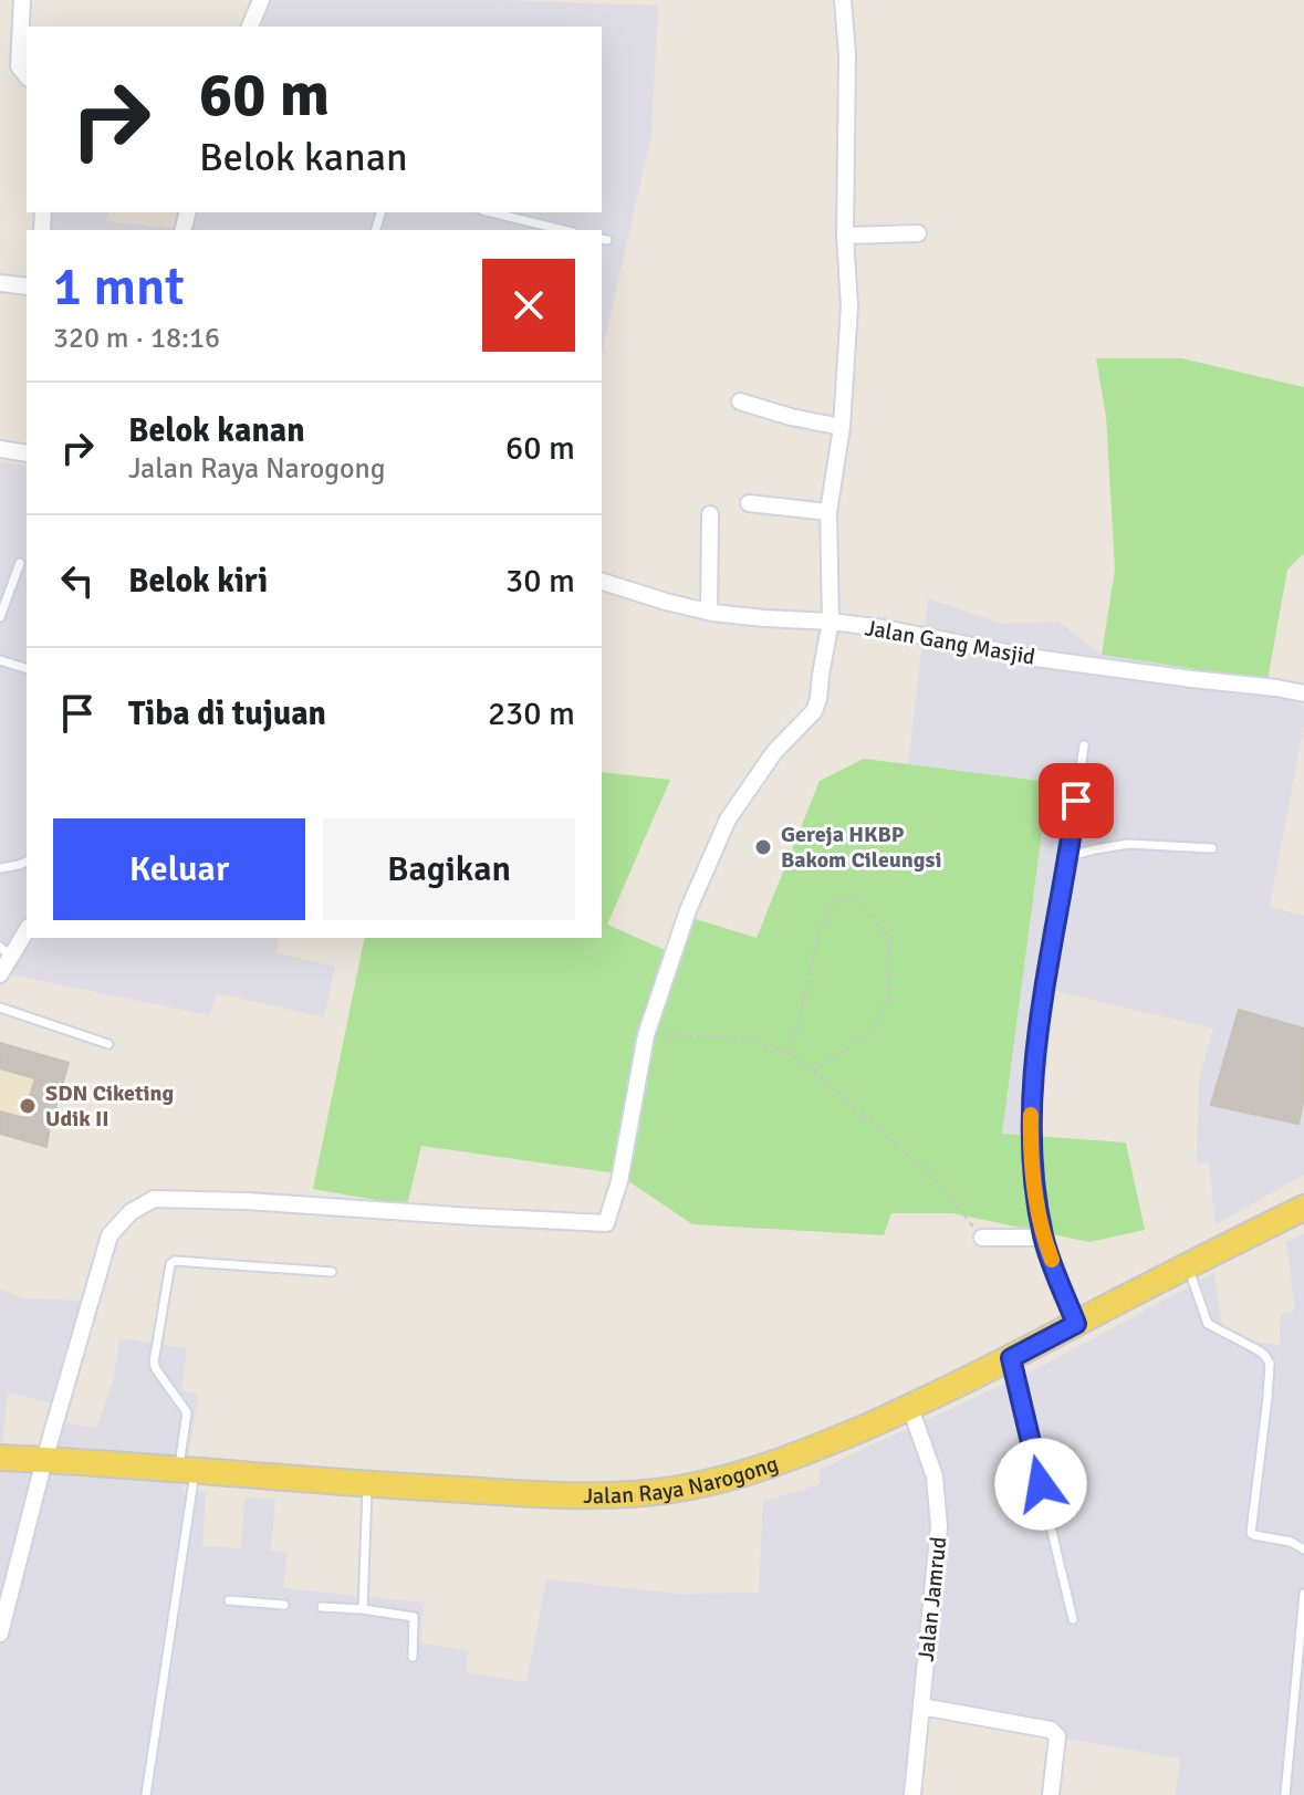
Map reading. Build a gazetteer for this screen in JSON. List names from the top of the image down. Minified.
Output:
{"streets":{"main road":["Jalan Raya Narogong"],"street":["Jalan Gang Masjid","Jalan Jamrud"]},"crossings":[["Jalan Raya Narogong","Jalan Jamrud"]],"places":["Gereja HKBP Bakom Cileungsi","SDN Ciketing Udik II"],"page":{"turn":["60 m","Belok kanan"],"heading":["1 mnt","320 m · 18:16"],"list":[{"name":"Belok kanan","note":"Jalan Raya Narogong","value":"60 m"},{"name":"Belok kiri","value":"30 m"},{"name":"Tiba di tujuan","value":"230 m"}],"buttons":["Keluar","Bagikan"]}}
